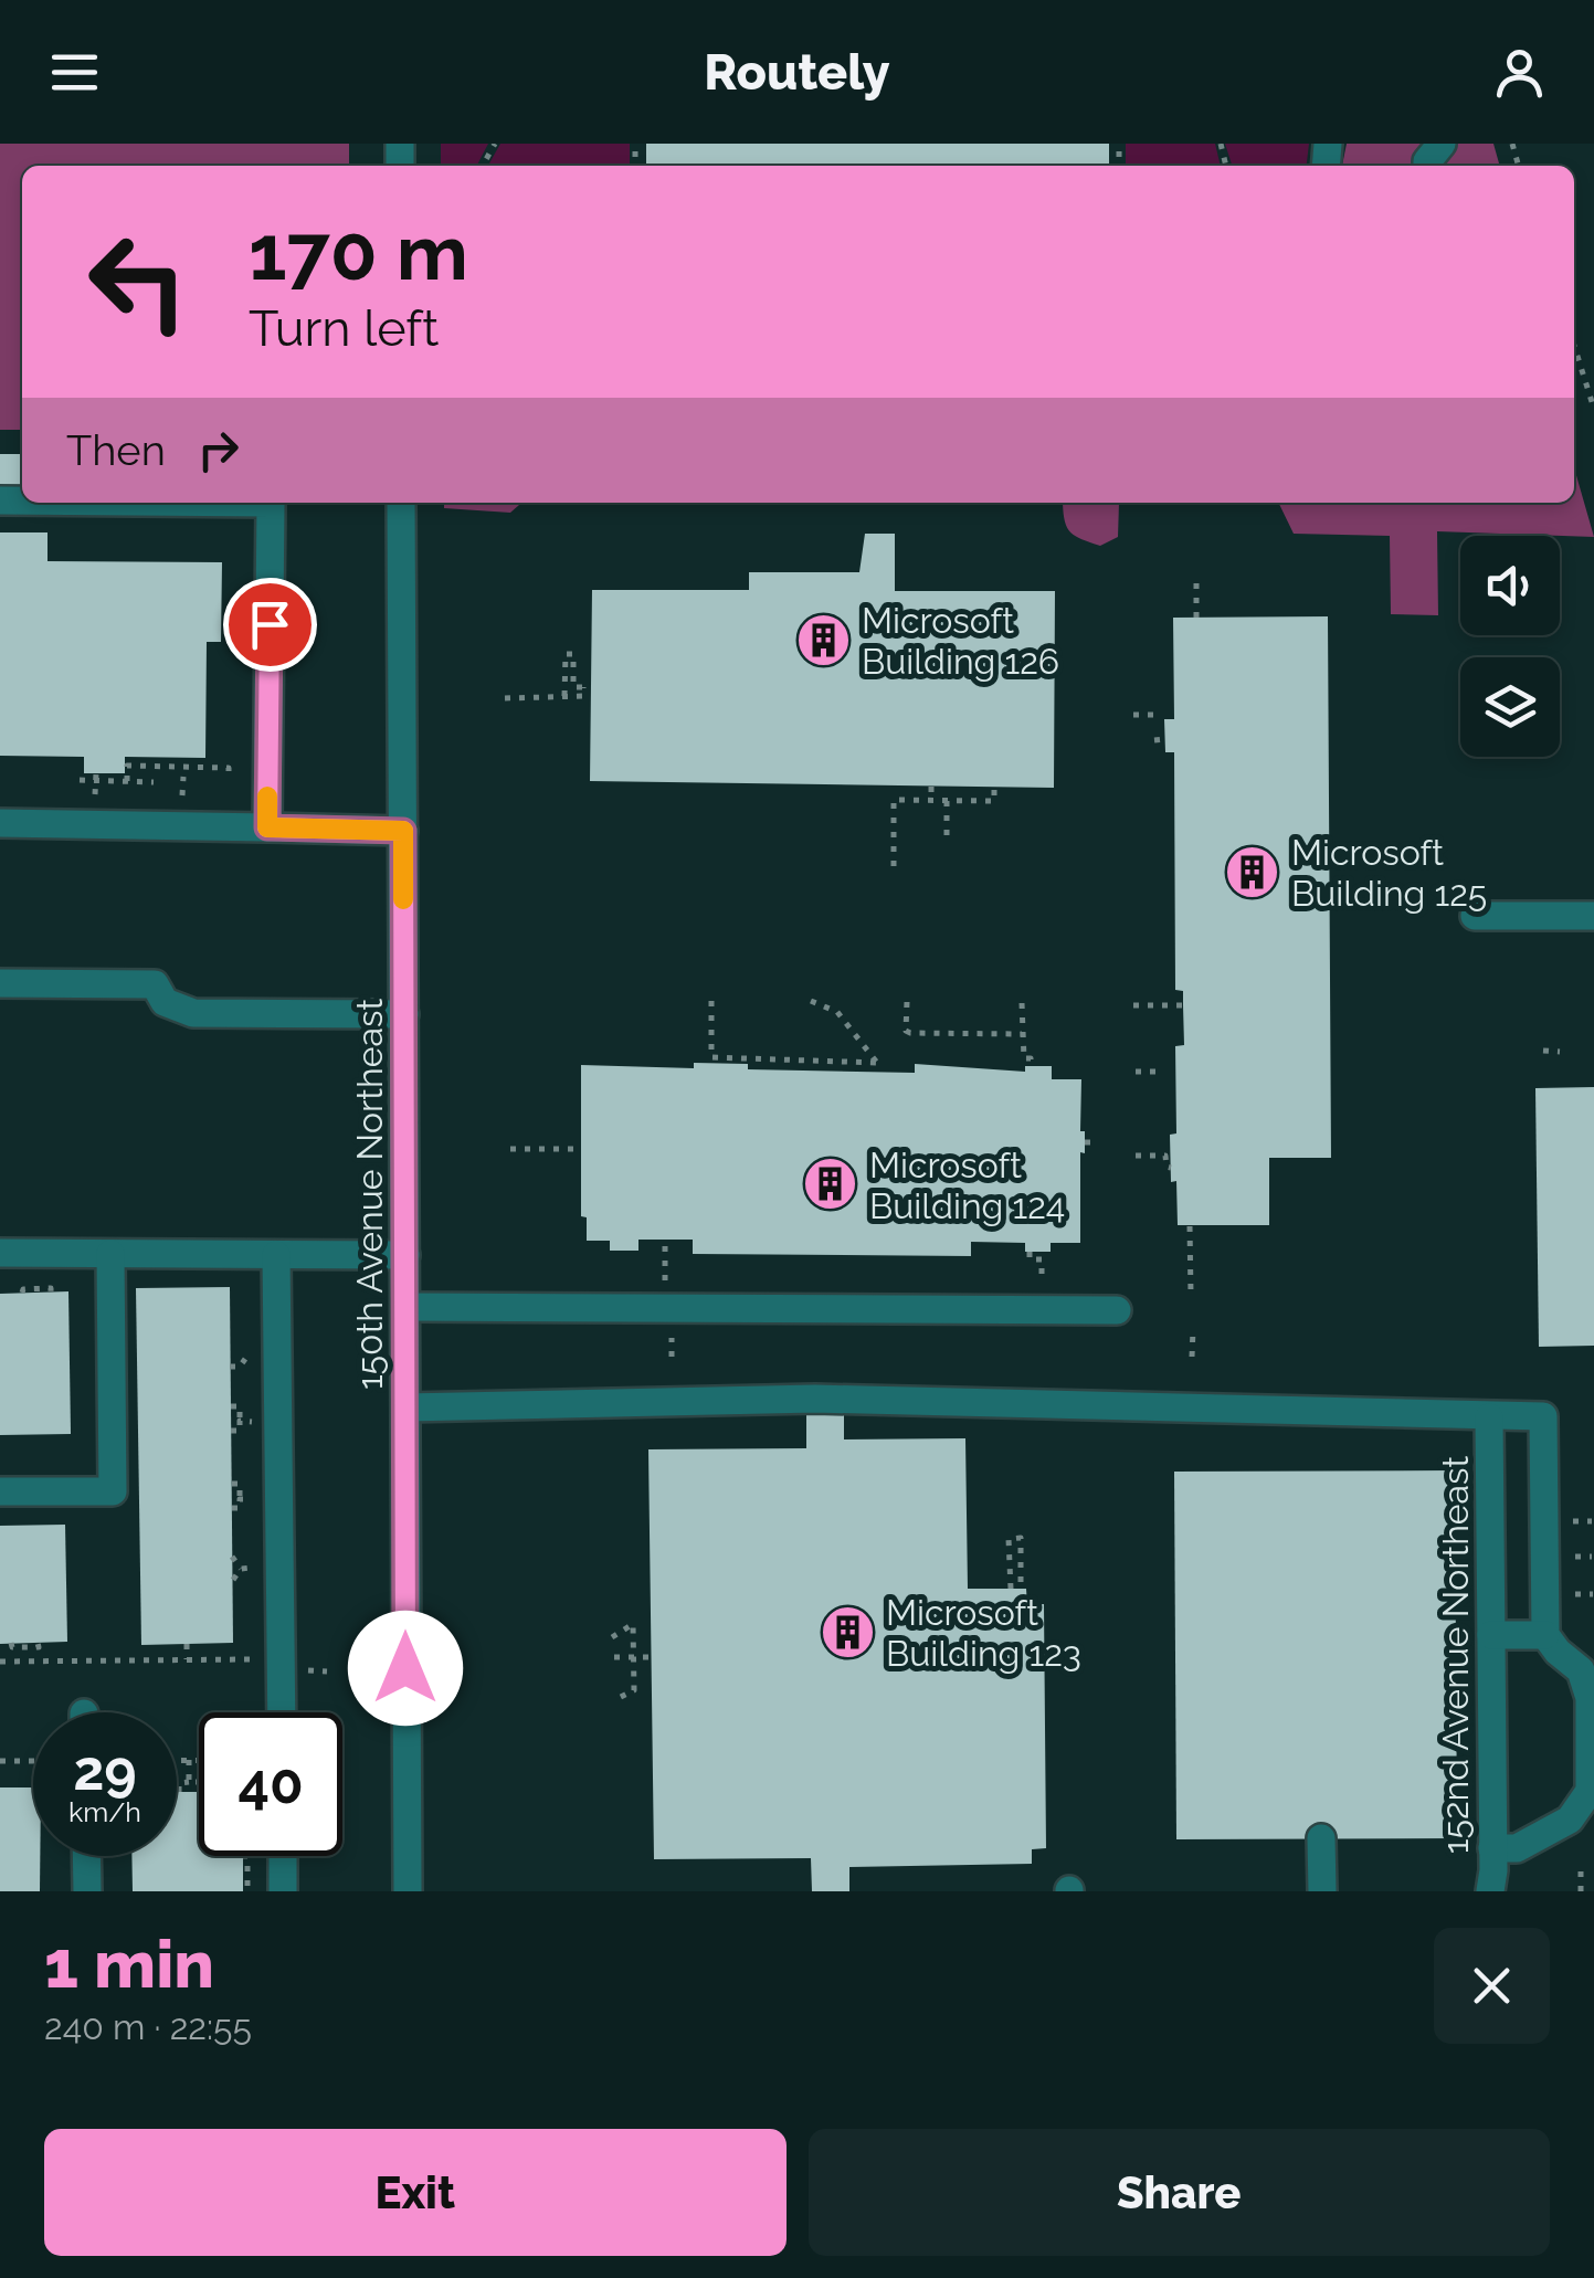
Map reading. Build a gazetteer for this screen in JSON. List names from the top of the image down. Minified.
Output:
{"streets":{"street":["150th Avenue Northeast","152nd Avenue Northeast"]},"places":{"building":["Microsoft Building 126","Microsoft Building 125","Microsoft Building 124","Microsoft Building 123"]},"page":{"header":"Routely","turn":["170 m","Turn left"],"then":"Then","speed":"29 km/h","limit":"40","heading":["1 min","240 m · 22:55"],"buttons":["Exit","Share"]}}
